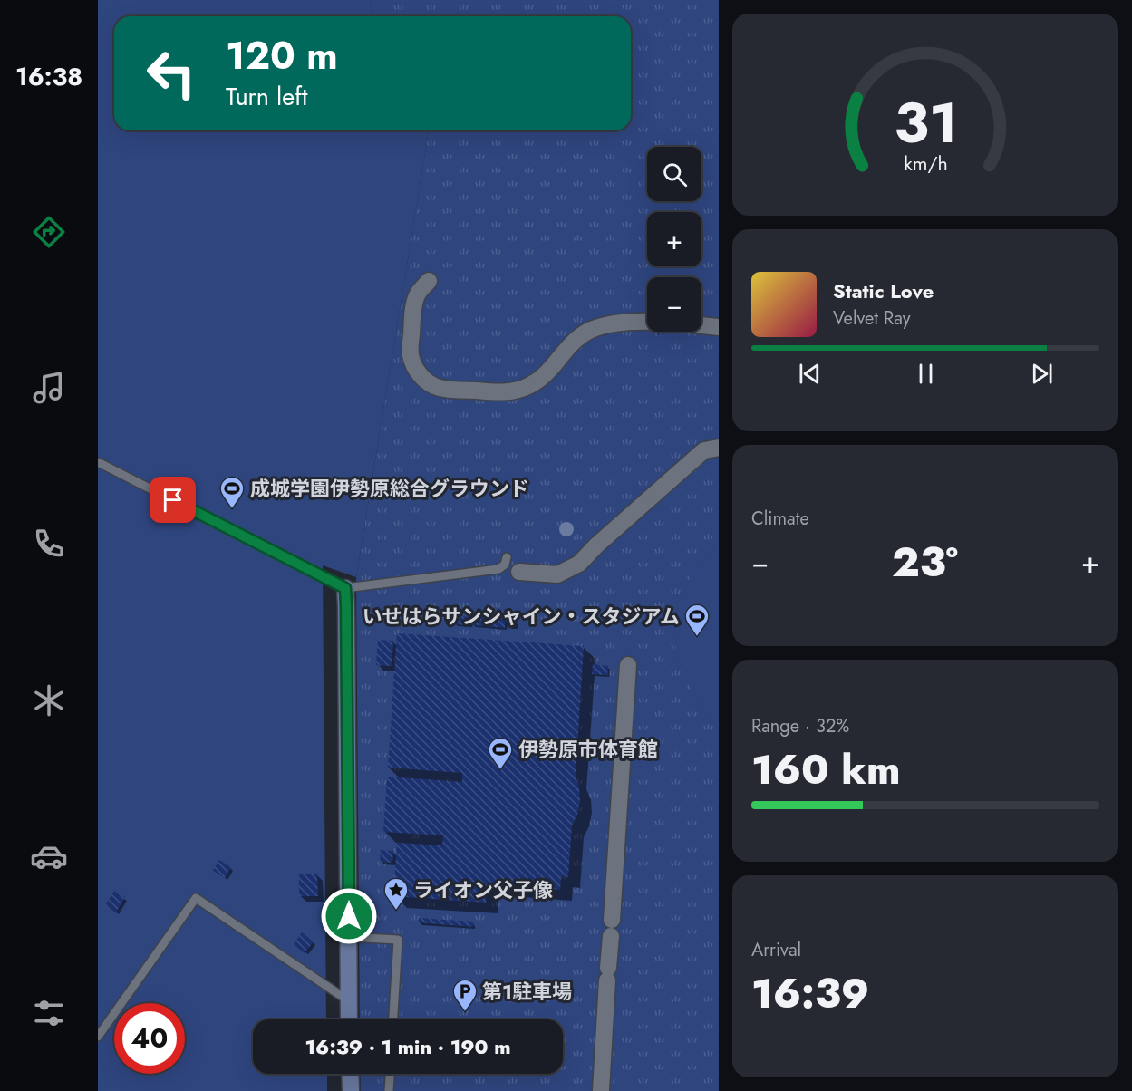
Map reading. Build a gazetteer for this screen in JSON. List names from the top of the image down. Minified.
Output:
{"places":{"sports":["成城学園伊勢原総合グラウンド","いせはらサンシャイン・スタジアム","伊勢原市体育館"],"place":["ライオン父子像"],"parking":["第1駐車場"]},"page":{"tabs":"16:38","turn":["120 m","Turn left"],"map_buttons":["+","−"],"song":["Static Love","Velvet Ray"],"tile":["Climate",["Range · 32%","160 km"],["Arrival","16:39"]],"heat":["−","23°","+"],"limit":"40","trip":"16:39 · 1 min · 190 m","gauge":["31","km/h"]}}
